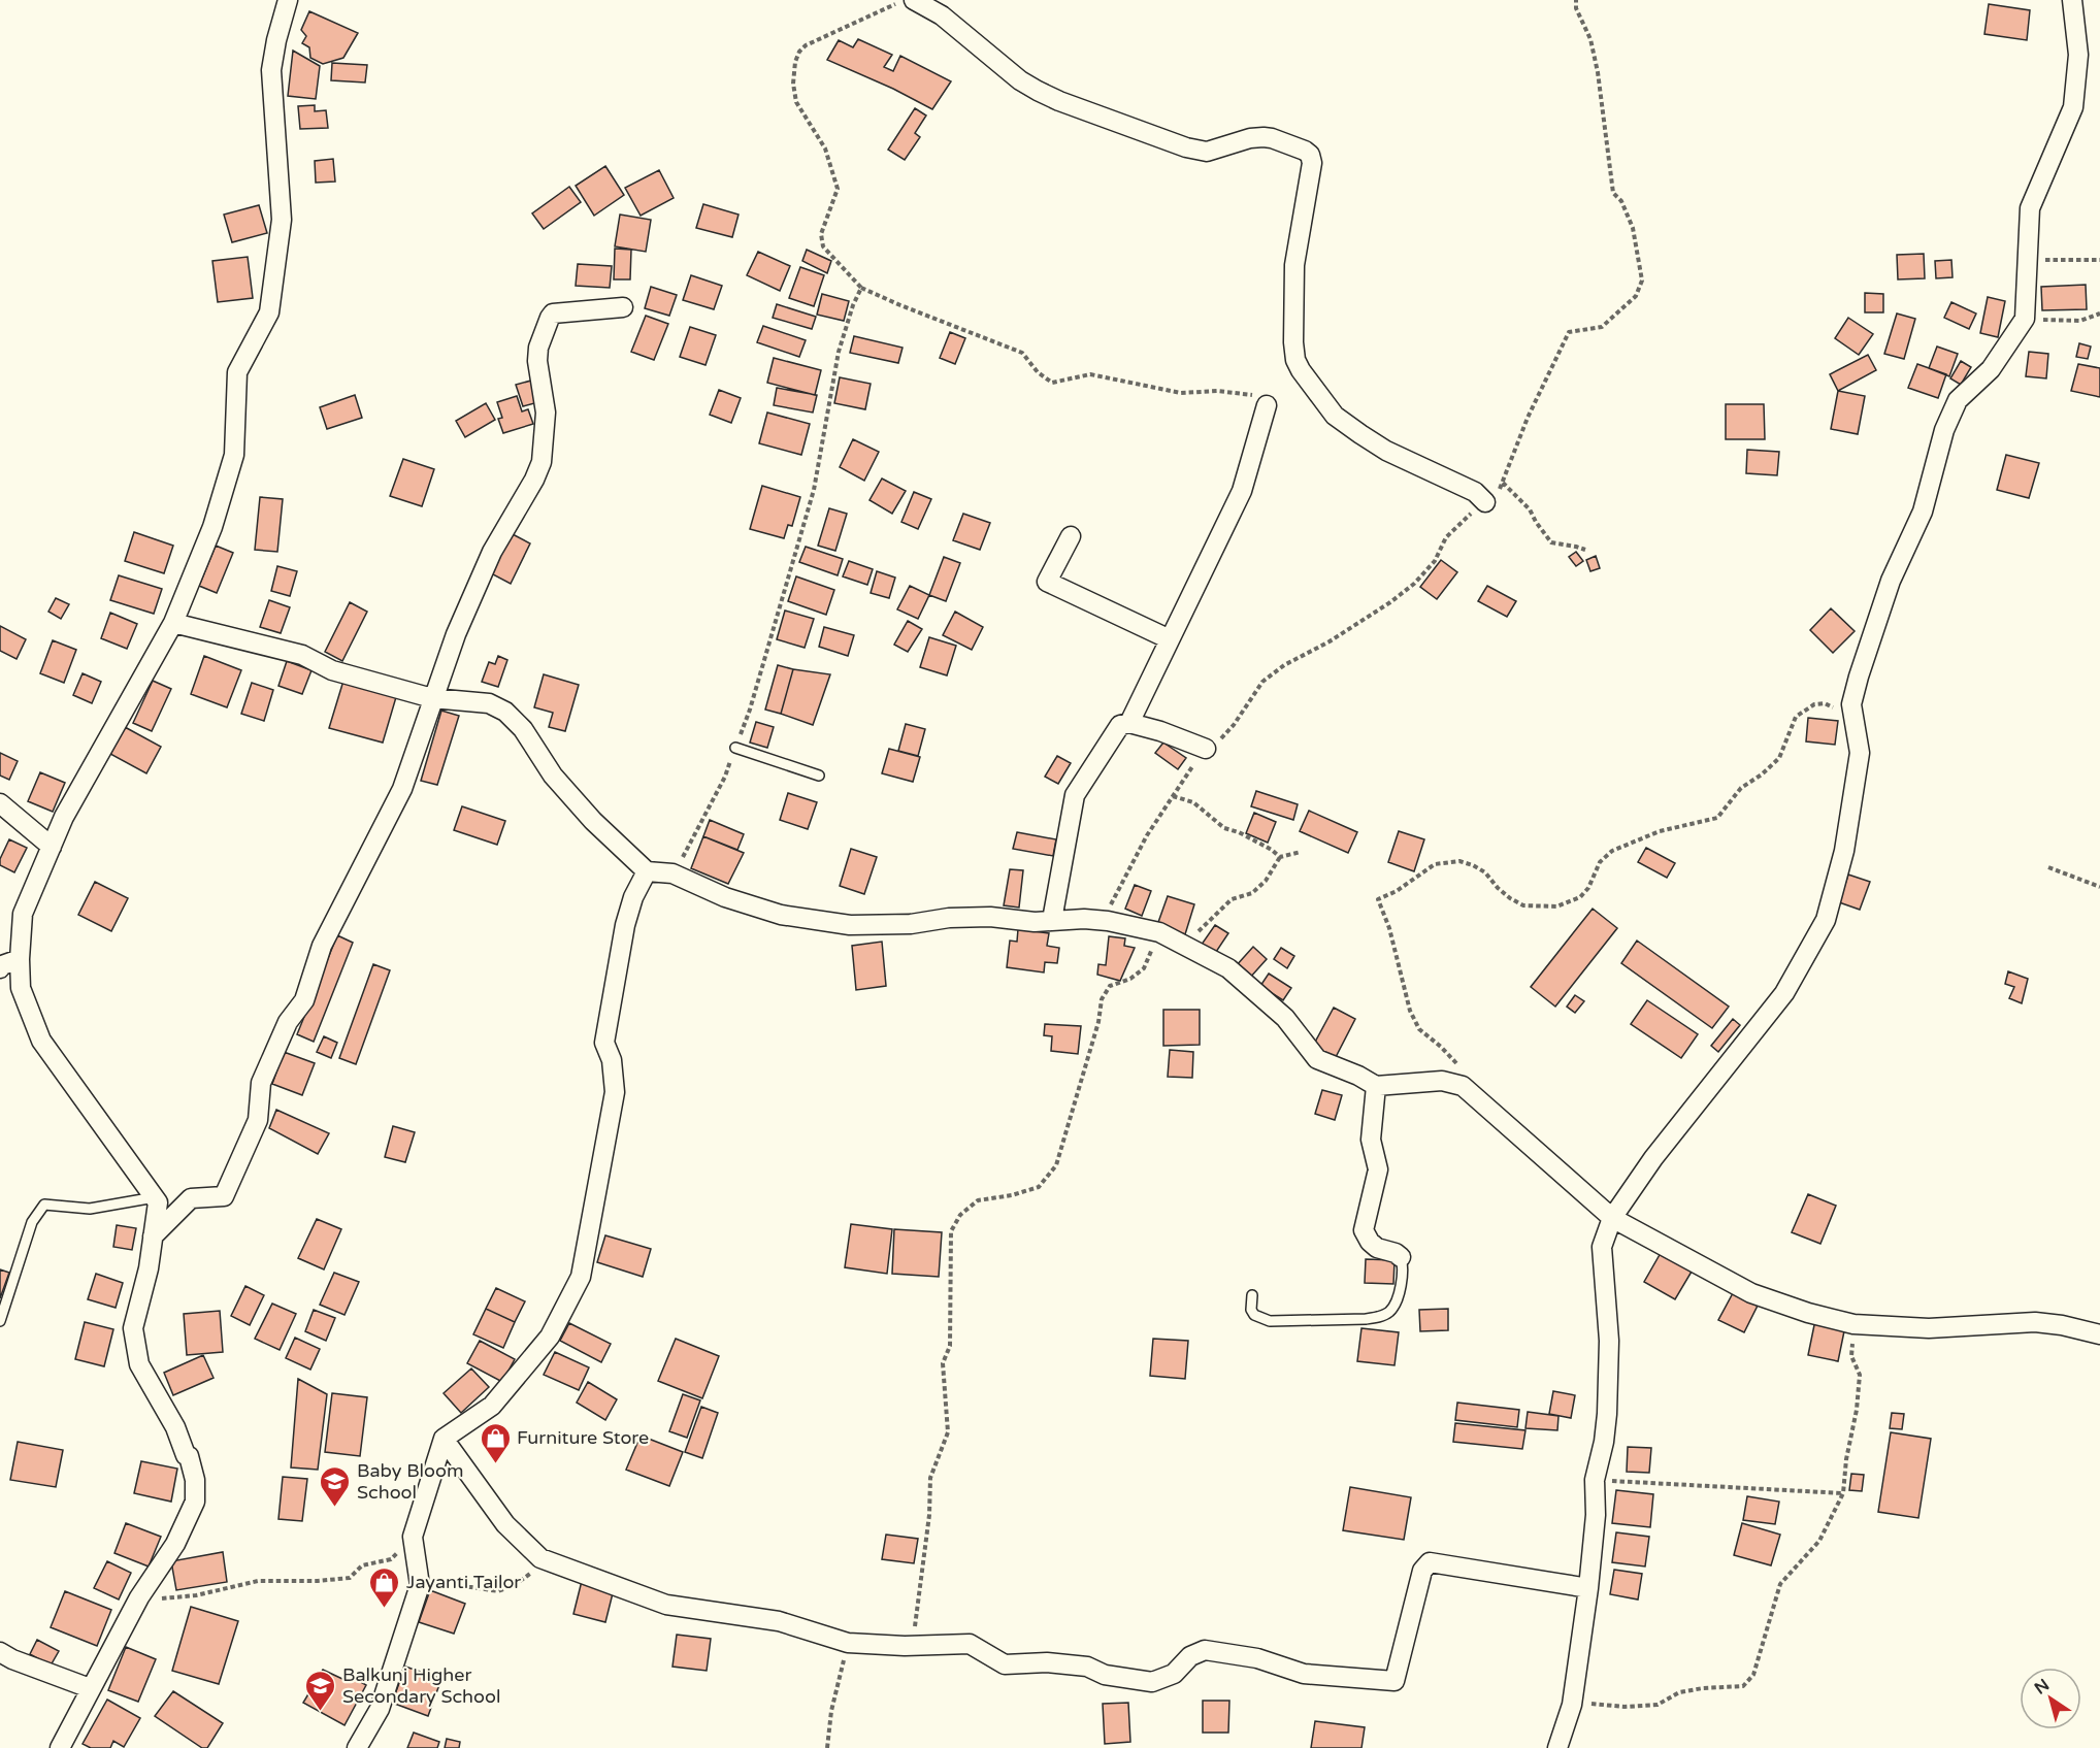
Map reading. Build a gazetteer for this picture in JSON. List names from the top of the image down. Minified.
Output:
{"places":{"shop":["Furniture Store","Jayanti Tailor"],"school or university":["Baby Bloom School","Balkunj Higher Secondary School"]},"north":"top left"}
